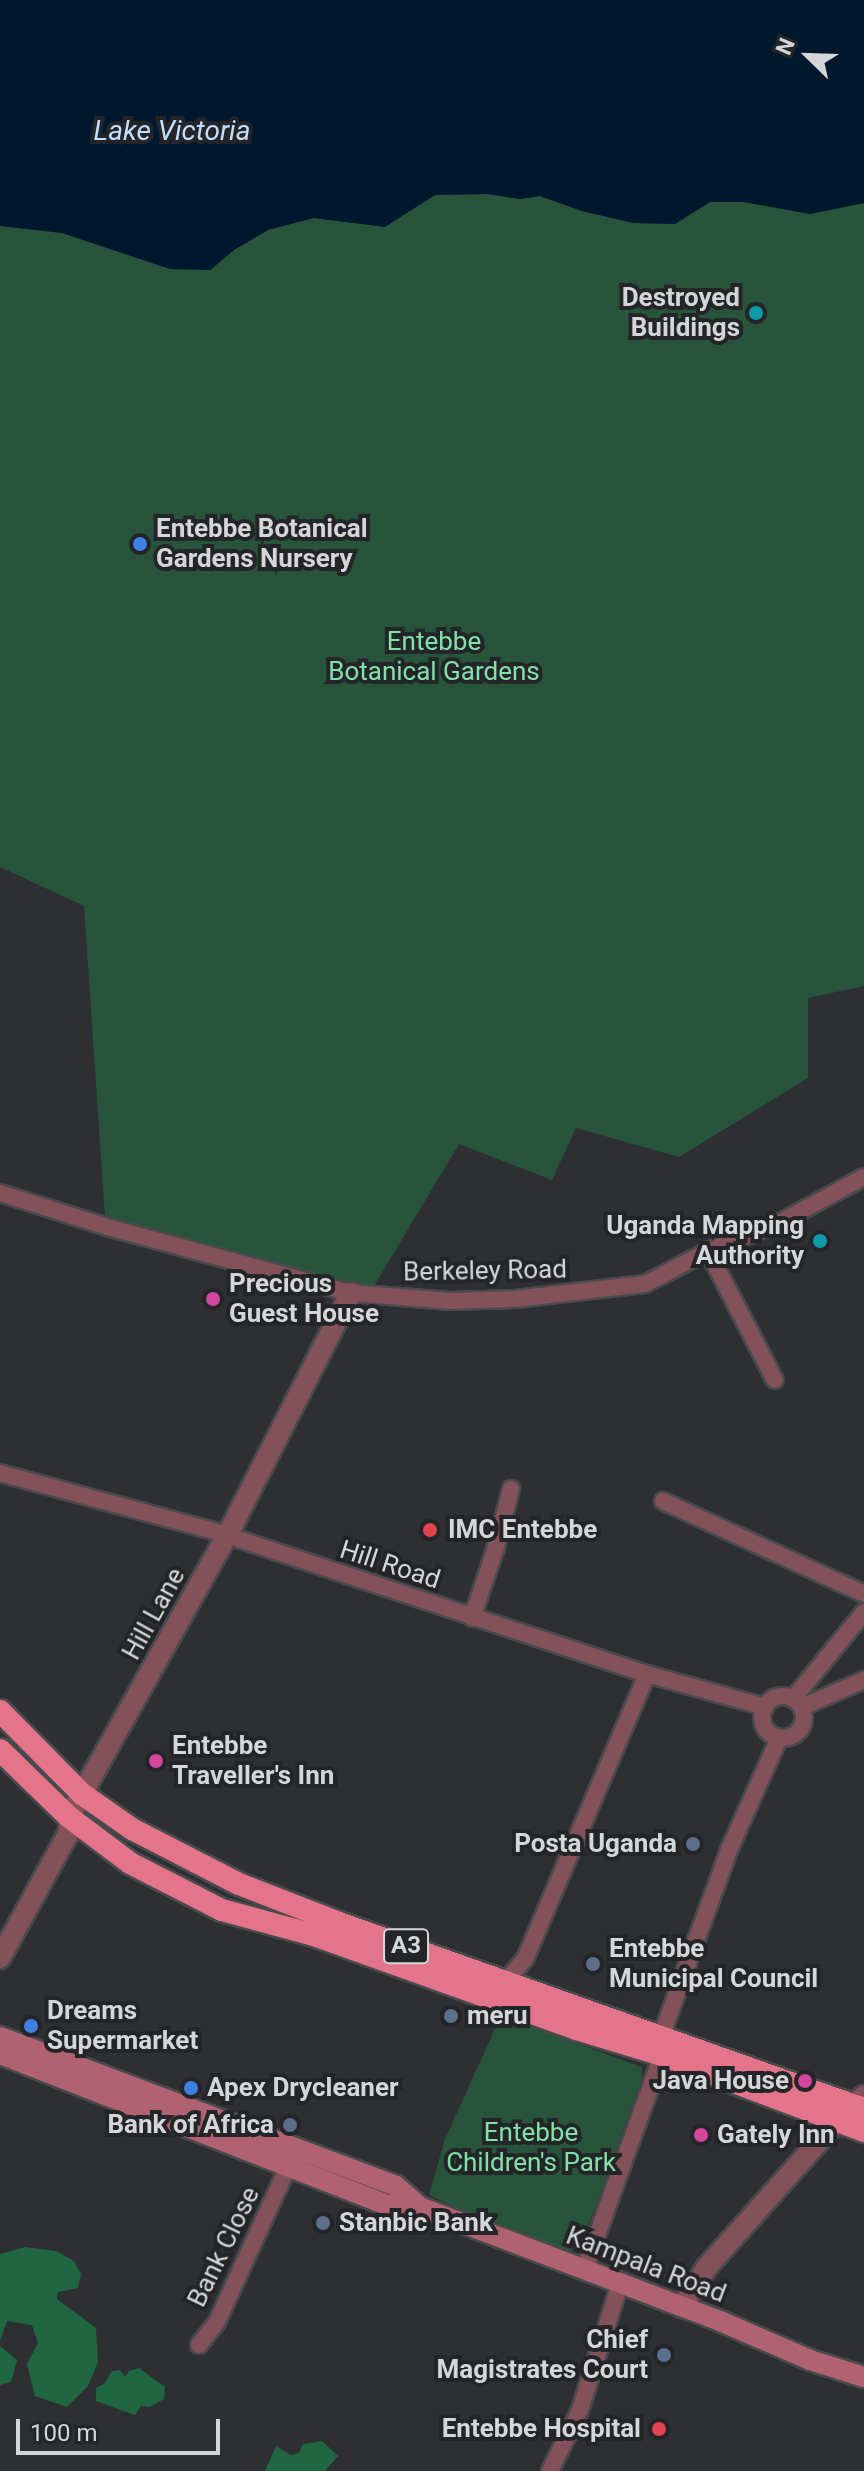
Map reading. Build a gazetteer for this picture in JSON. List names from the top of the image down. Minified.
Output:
{"streets":{"highway":["A3"],"main road":["Kampala Road"],"street":["Berkeley Road","Hill Road","Hill Lane","Bank Close"]},"crossings":[["Berkeley Road","Hill Lane"],["Hill Road","Hill Lane"],["Hill Lane","A3"],["Bank Close","Kampala Road"]],"water":["Lake Victoria"],"parks":["Entebbe Botanical Gardens","Entebbe Children's Park"],"places":["Destroyed Buildings","Entebbe Botanical Gardens Nursery","Uganda Mapping Authority","Precious Guest House","IMC Entebbe","Entebbe Traveller's Inn","Posta Uganda","Entebbe Municipal Council","meru","Dreams Supermarket","Java House","Apex Drycleaner","Bank of Africa","Gately Inn","Stanbic Bank","Chief Magistrates Court","Entebbe Hospital"],"scale_bar":"100 m","north":"top left"}
